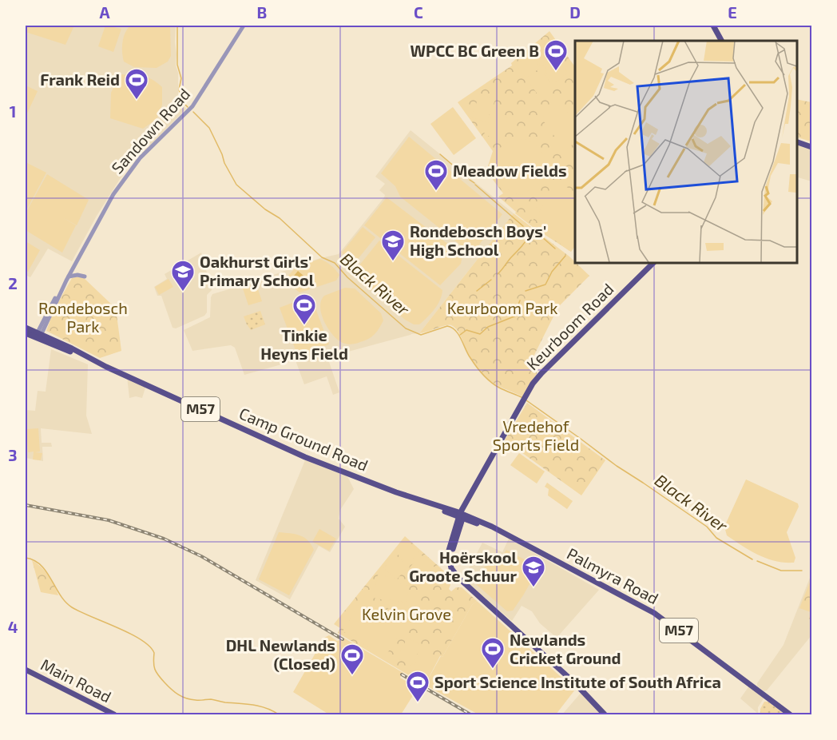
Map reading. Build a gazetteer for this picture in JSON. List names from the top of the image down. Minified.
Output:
{"streets":{"main road":["Keurboom Road","M57","Camp Ground Road","Palmyra Road","Main Road"],"street":["Sandown Road"]},"crossings":[["Sandown Road","Camp Ground Road"],["Keurboom Road","Camp Ground Road"],["Keurboom Road","Palmyra Road"],["Camp Ground Road","Palmyra Road"]],"water":["Black River"],"parks":["Rondebosch Park","Keurboom Park","Vredehof Sports Field","Kelvin Grove"],"places":{"sports":["WPCC BC Green B","Frank Reid","Meadow Fields","Tinkie Heyns Field","Newlands Cricket Ground","DHL Newlands (Closed)","Sport Science Institute of South Africa"],"school or university":["Rondebosch Boys' High School","Oakhurst Girls' Primary School","Hoërskool Groote Schuur"]},"grid":{"columns":["A","B","C","D","E"],"rows":["1","2","3","4"]}}
